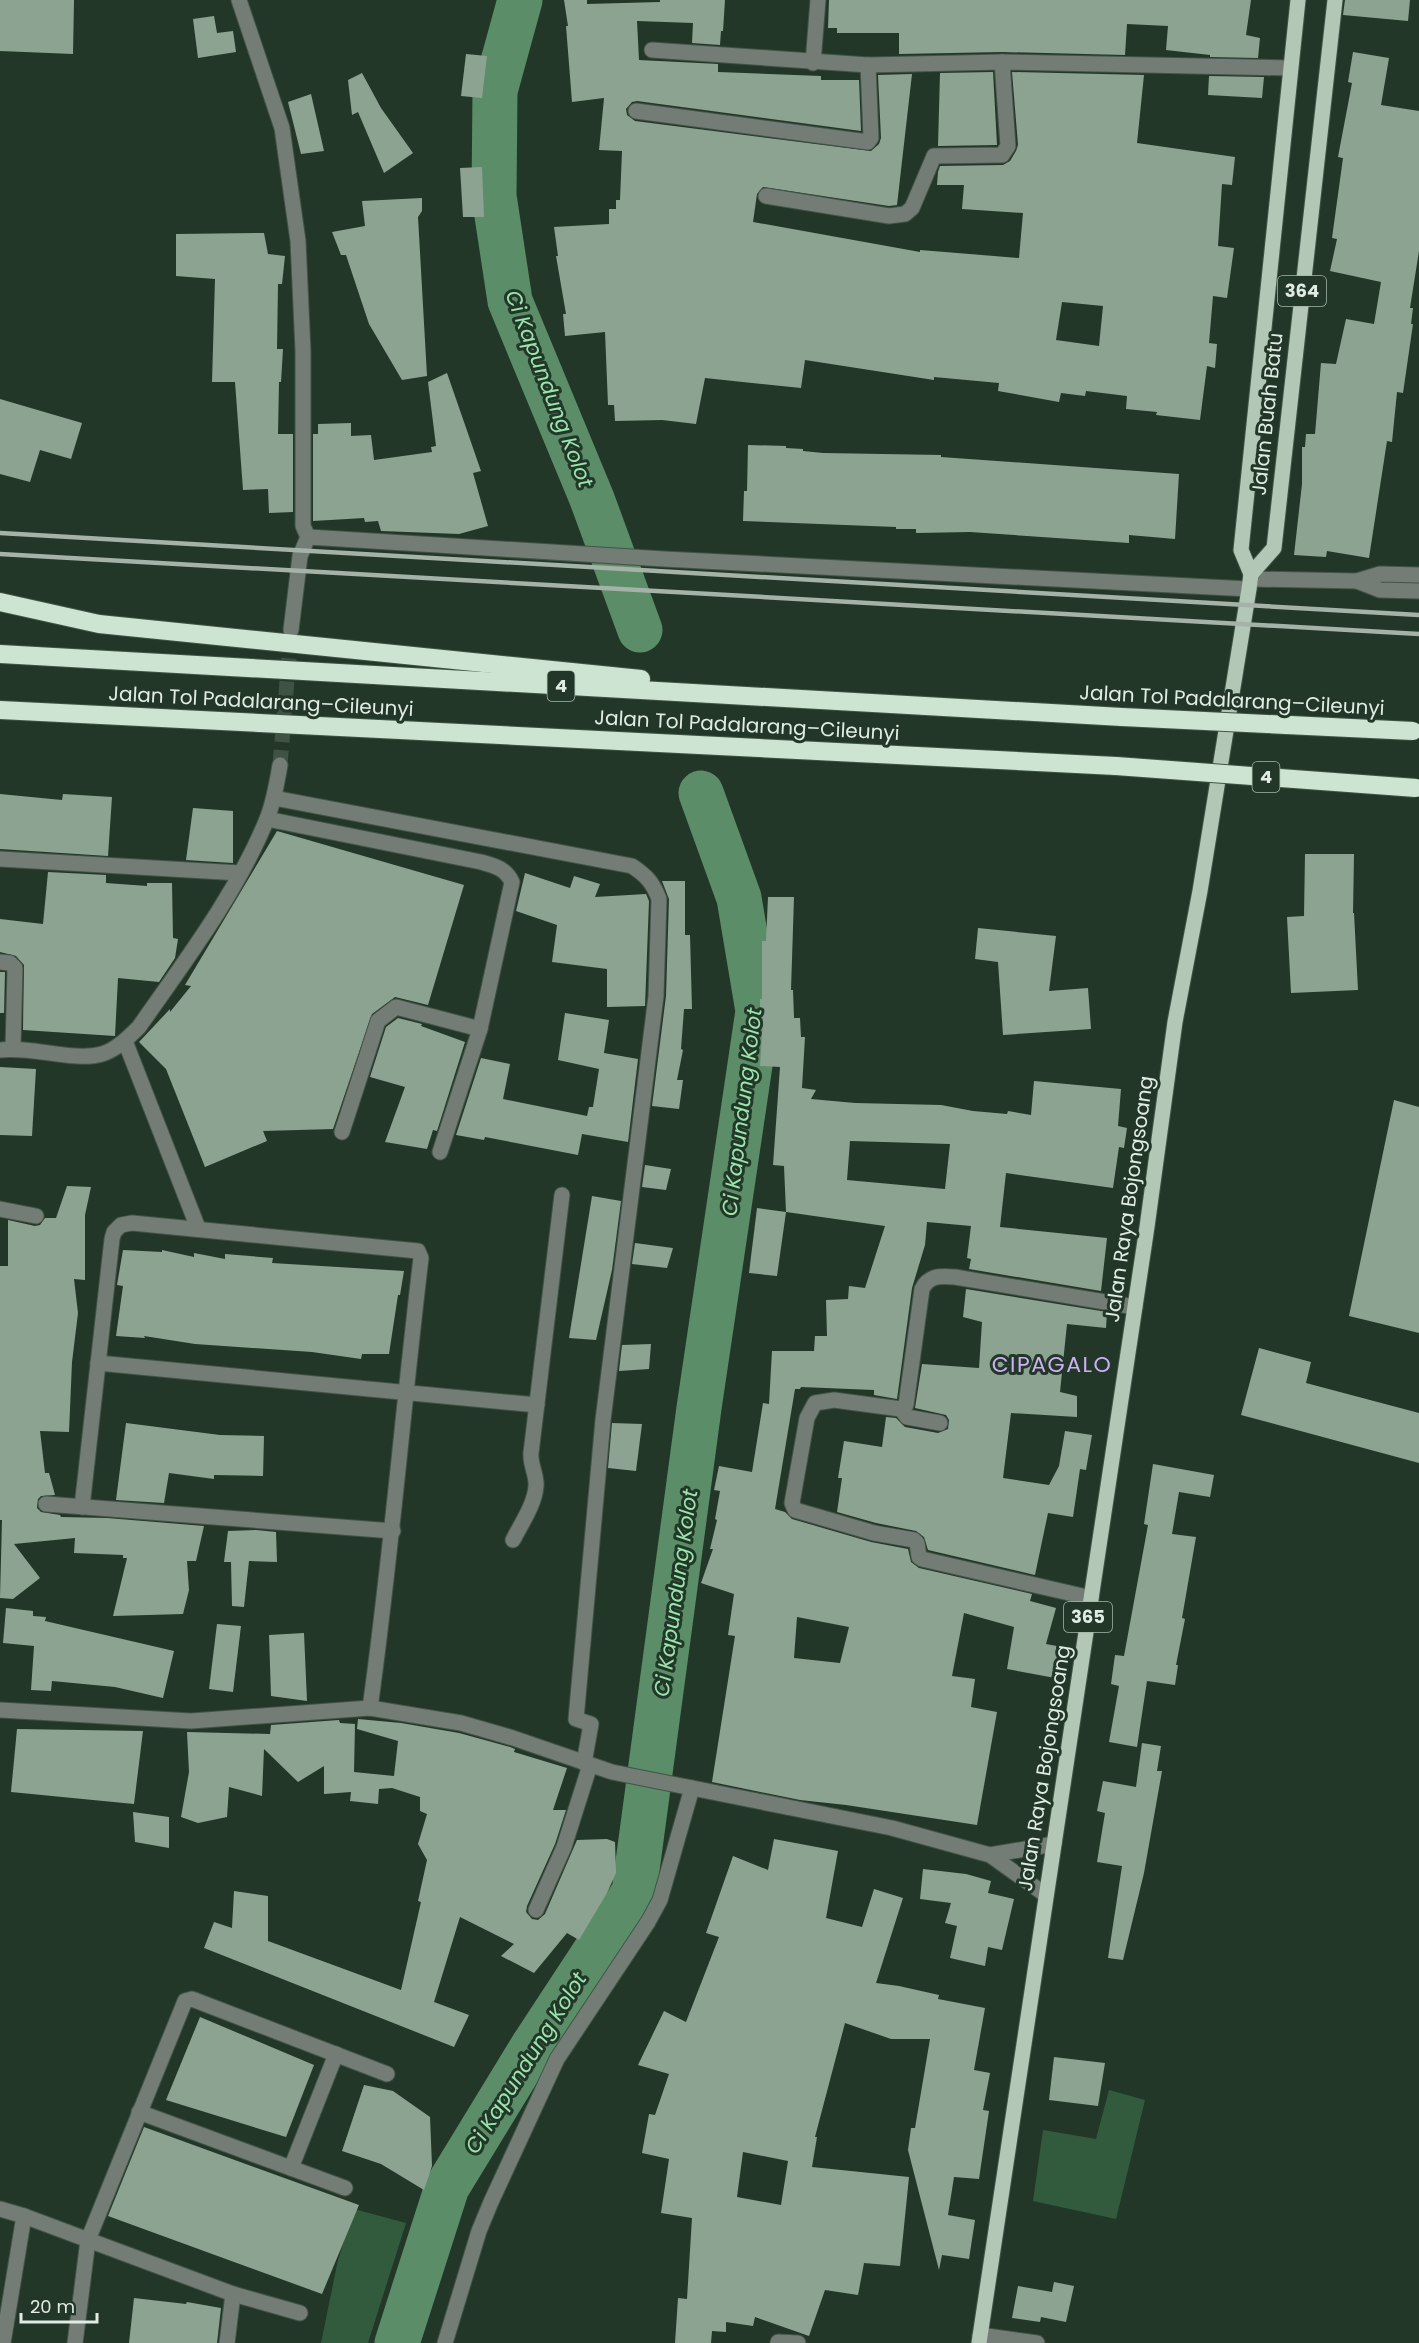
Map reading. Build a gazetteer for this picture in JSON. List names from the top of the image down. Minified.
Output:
{"streets":{"highway":["4","Jalan Tol Padalarang–Cileunyi"],"main road":["364","Jalan Buah Batu","Jalan Raya Bojongsoang","365"]},"crossings":[["Jalan Buah Batu","Jalan Raya Bojongsoang"]],"districts":["CIPAGALO"],"water":["Ci Kapundung Kolot"],"scale_bar":"20 m"}
